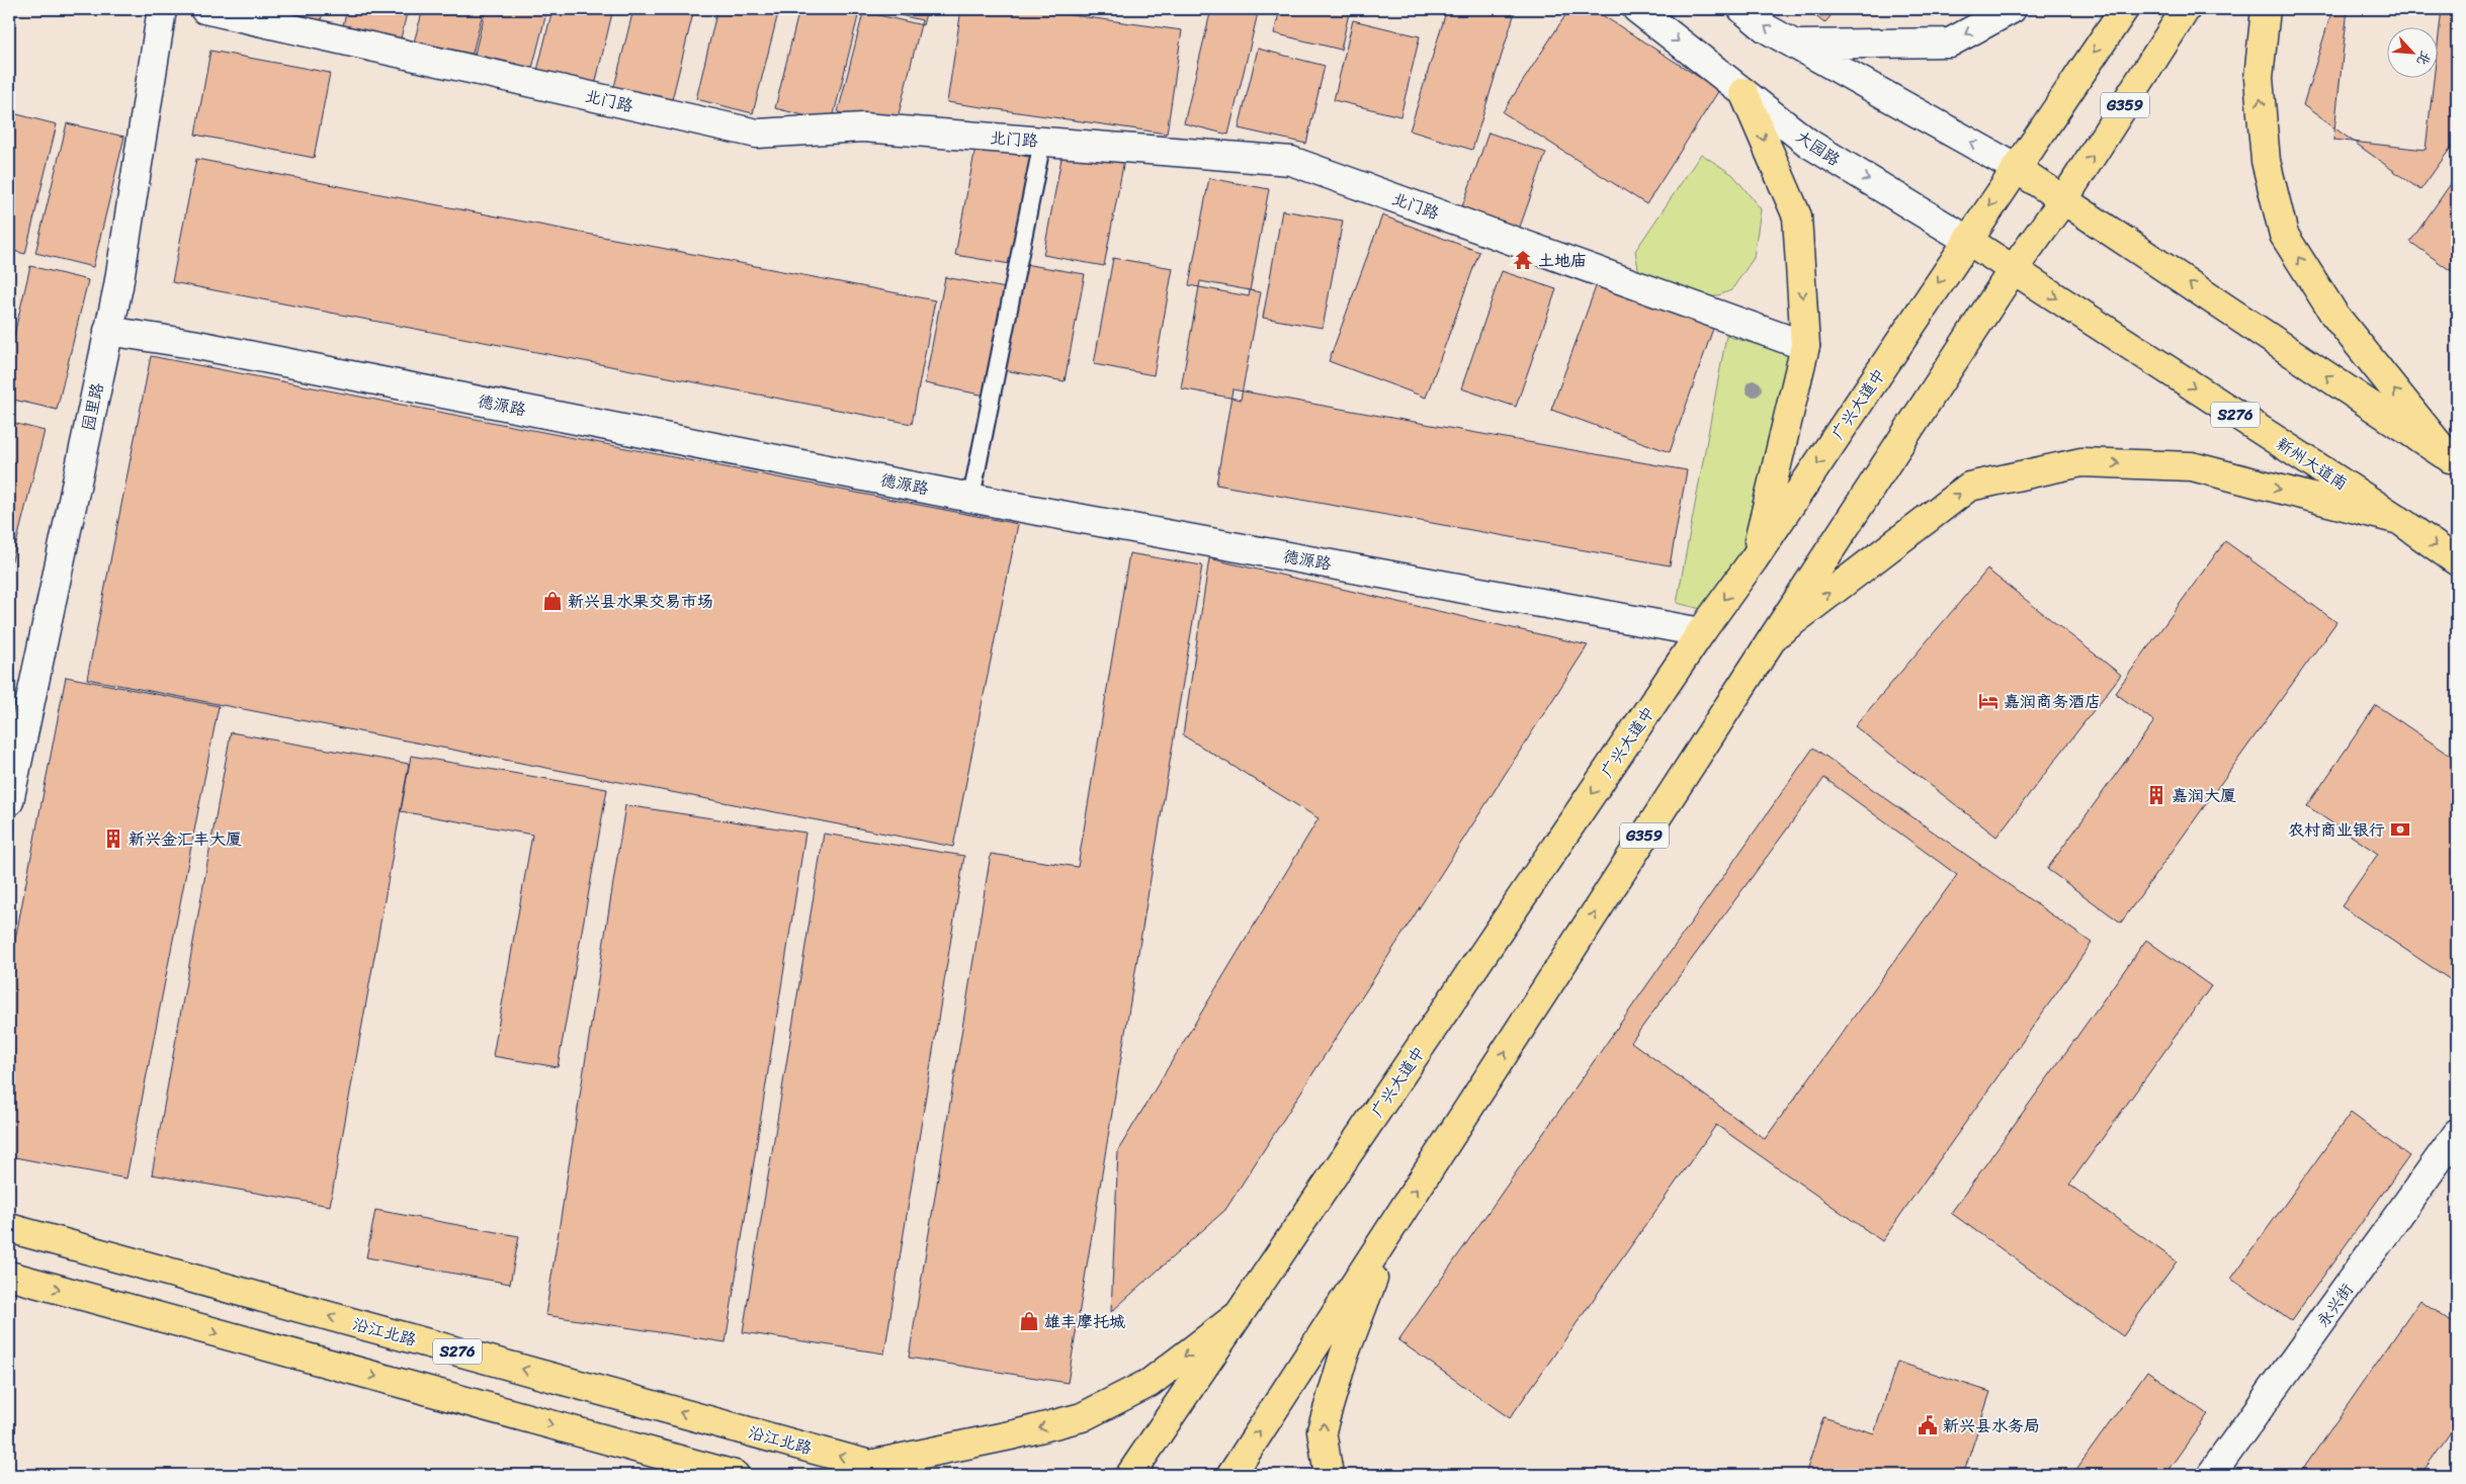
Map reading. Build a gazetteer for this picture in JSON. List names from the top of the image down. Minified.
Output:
{"streets":{"main road":["G359","大园路","广兴大道中","S276","新州大道南","沿江北路"],"street":["北门路","德源路","园里路","永兴街"]},"crossings":[["G359","大园路"],["G359","新州大道南"],["大园路","广兴大道中"],["大园路","新州大道南"],["广兴大道中","德源路"],["德源路","园里路"]],"places":{"temple":["土地庙"],"shop":["新兴县水果交易市场","雄丰摩托城"],"hotel":["嘉润商务酒店"],"building":["嘉润大厦","新兴金汇丰大厦"],"bank":["农村商业银行"],"public building":["新兴县水务局"]},"north":"bottom right"}
